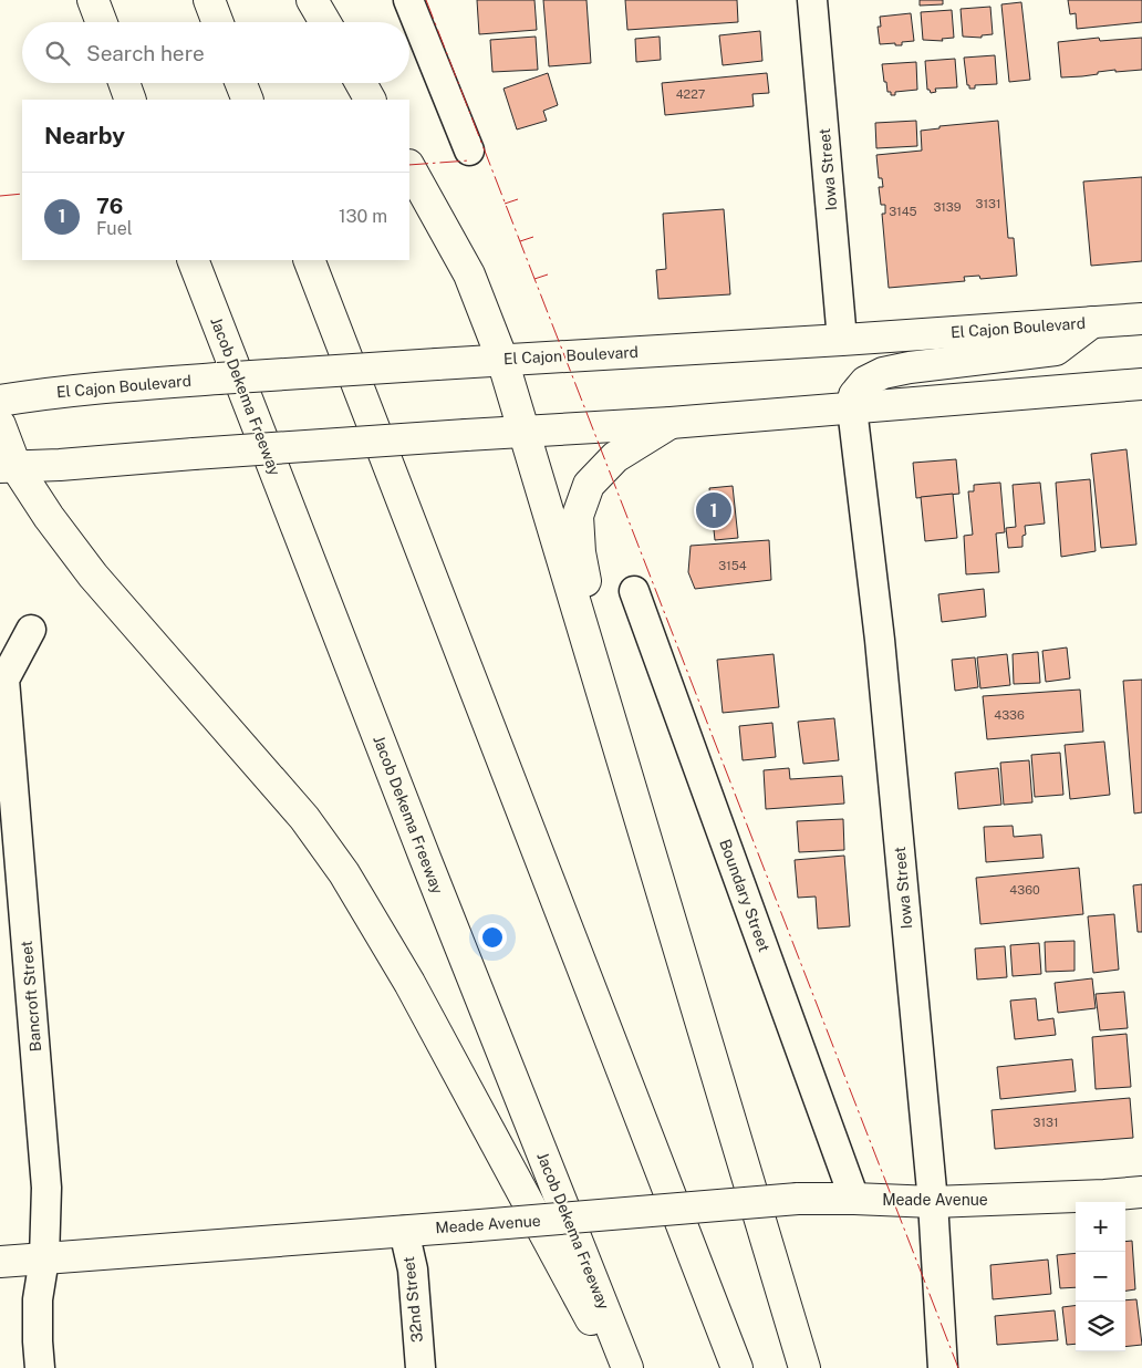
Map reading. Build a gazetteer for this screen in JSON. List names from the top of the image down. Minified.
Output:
{"streets":{"main road":["El Cajon Boulevard","Jacob Dekema Freeway","Meade Avenue"],"street":["Iowa Street","Boundary Street","Bancroft Street","32nd Street"]},"crossings":[["Iowa Street","El Cajon Boulevard"],["Iowa Street","Meade Avenue"],["Boundary Street","Meade Avenue"],["Bancroft Street","Meade Avenue"],["Meade Avenue","32nd Street"]],"house_numbers":["4227","3131","3139","3145","3154","4336","4360","3131"],"page":{"search":"Search here","heading":"Nearby","list":[{"mark":"1","name":"76","note":"Fuel","value":"130 m"}],"pins":"1","map_buttons":["+","−"]}}
